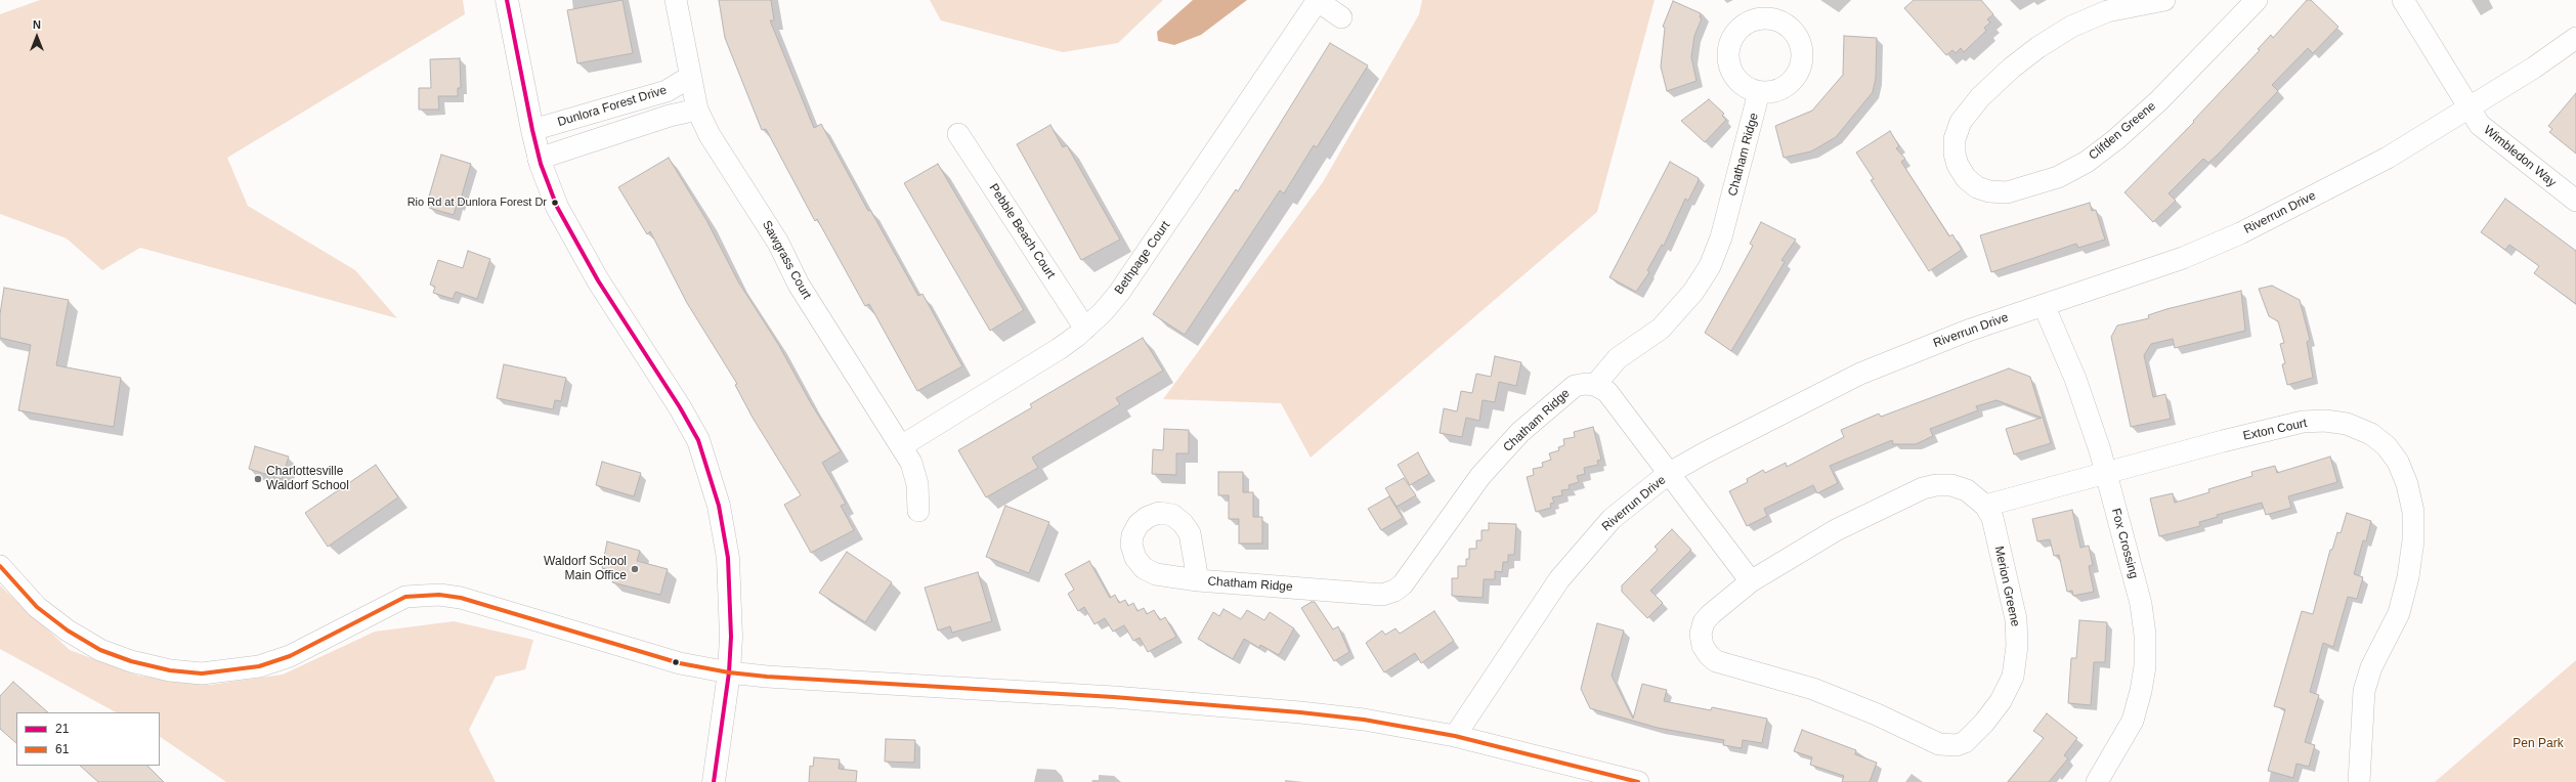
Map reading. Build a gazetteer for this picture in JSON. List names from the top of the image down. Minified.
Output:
{"streets":{"street":["Dunlora Forest Drive","Clifden Greene","Chatham Ridge","Wimbledon Way","Riverrun Drive","Pebble Beach Court","Bethpage Court","Sawgrass Court","Exton Court","Fox Crossing","Merion Greene"]},"crossings":[["Dunlora Forest Drive","Sawgrass Court"],["Wimbledon Way","Riverrun Drive"],["Riverrun Drive","Fox Crossing"],["Pebble Beach Court","Bethpage Court"],["Bethpage Court","Sawgrass Court"],["Exton Court","Fox Crossing"],["Exton Court","Merion Greene"]],"parks":["Pen Park"],"places":["Rio Rd at Dunlora Forest Dr","Charlottesville Waldorf School","Waldorf School Main Office"],"lines":["transit line 21","transit line 61"],"legend":["21","61"],"north":"top"}
